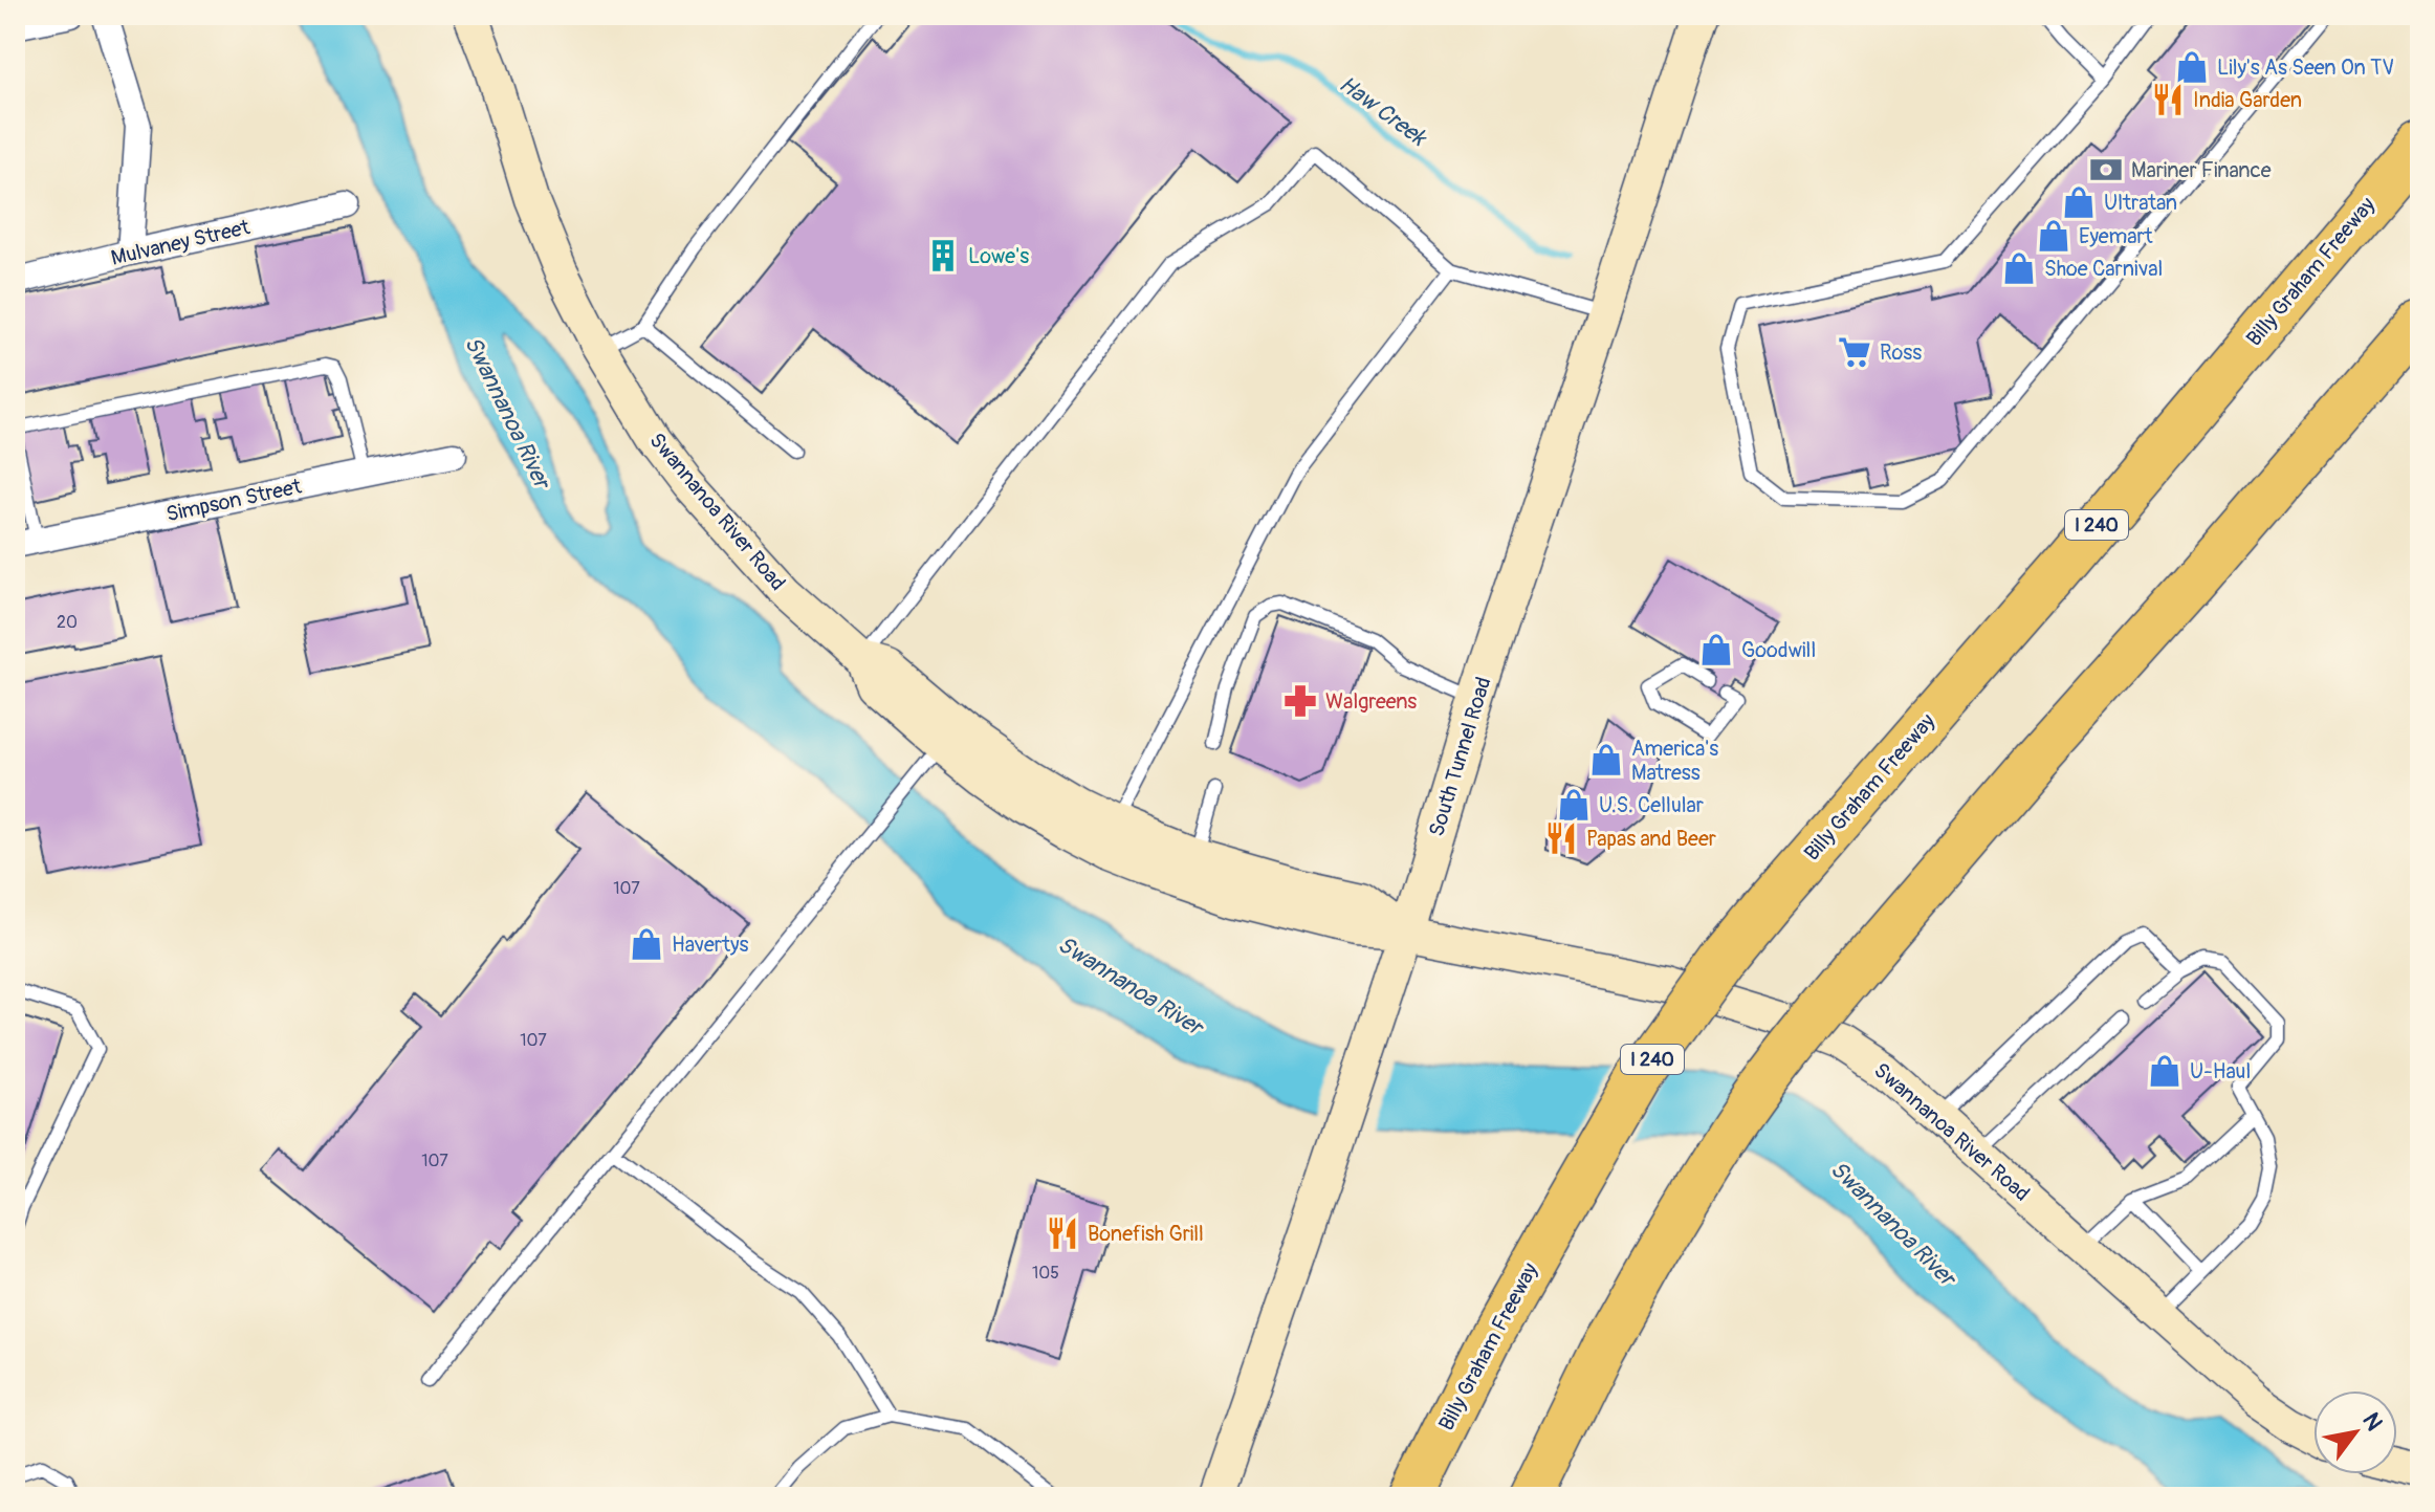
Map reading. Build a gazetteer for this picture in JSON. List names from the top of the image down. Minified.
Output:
{"streets":{"highway":["Billy Graham Freeway","I 240"],"main road":["Swannanoa River Road","South Tunnel Road"],"street":["Mulvaney Street","Simpson Street"]},"crossings":[["Swannanoa River Road","South Tunnel Road"]],"water":["Haw Creek","Swannanoa River"],"places":{"shop":["Lily's As Seen On TV","Ultratan","Eyemart","Shoe Carnival","Goodwill","America's Matress","U.S. Cellular","Havertys","U-Haul"],"restaurant":["India Garden","Papas and Beer","Bonefish Grill"],"bank":["Mariner Finance"],"building":["Lowe's"],"supermarket":["Ross"],"pharmacy":["Walgreens"]},"house_numbers":["20","107","107","107","105"],"north":"top right"}
